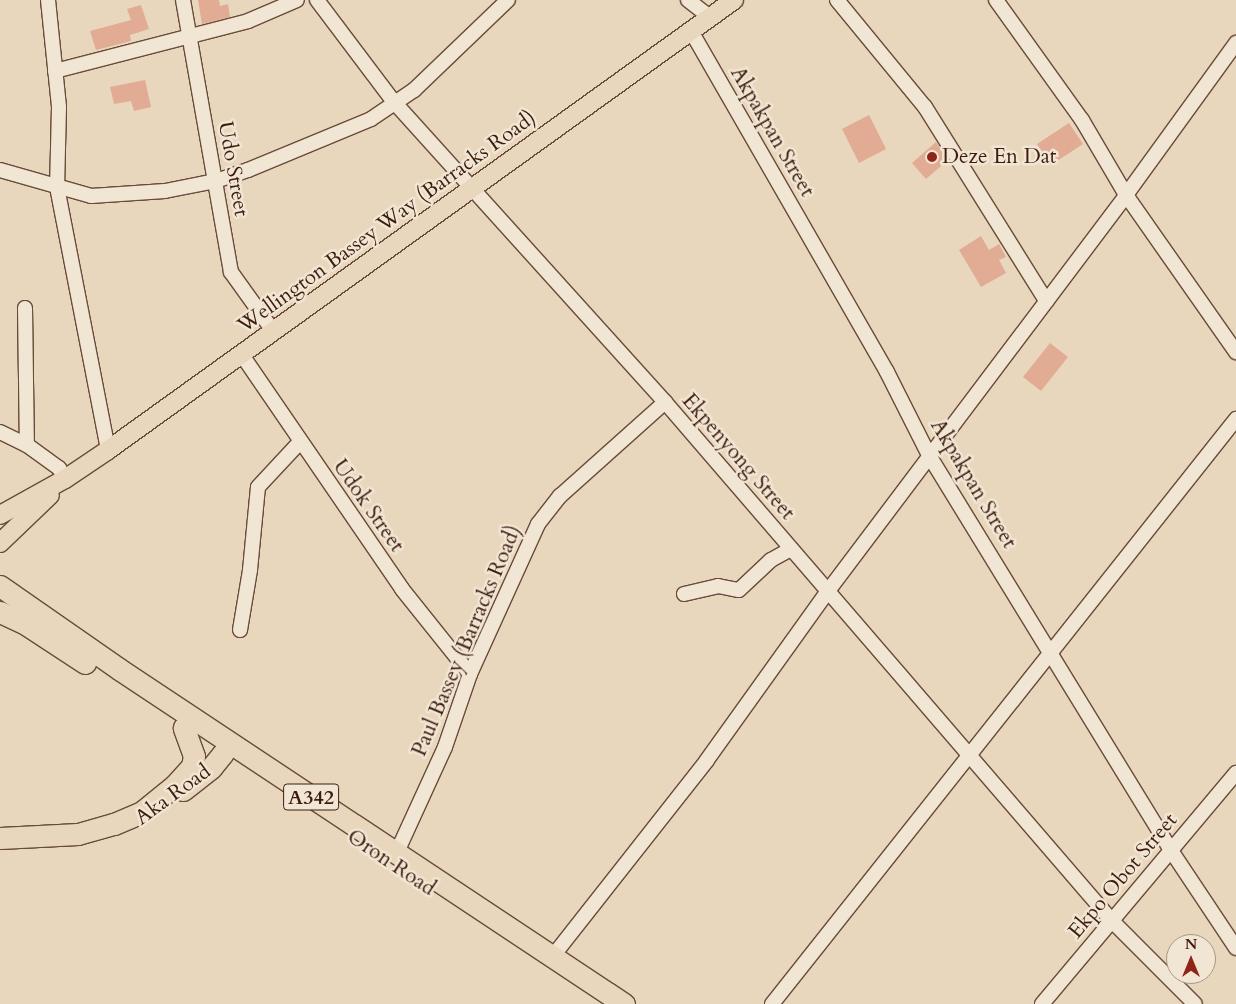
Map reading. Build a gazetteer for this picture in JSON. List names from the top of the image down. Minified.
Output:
{"streets":{"highway":["Aka Road","A342","Oron Road"],"main road":["Wellington Bassey Way (Barracks Road)"],"street":["Akpakpan Street","Udo Street","Ekpenyong Street","Udok Street","Paul Bassey (Barracks Road)","Ekpo Obot Street"]},"crossings":[["Akpakpan Street","Wellington Bassey Way (Barracks Road)"],["Akpakpan Street","Ekpo Obot Street"],["Udo Street","Wellington Bassey Way (Barracks Road)"],["Wellington Bassey Way (Barracks Road)","Ekpenyong Street"],["Wellington Bassey Way (Barracks Road)","Udok Street"],["Ekpenyong Street","Paul Bassey (Barracks Road)"],["Ekpenyong Street","Ekpo Obot Street"],["Udok Street","Paul Bassey (Barracks Road)"],["Paul Bassey (Barracks Road)","A342"],["Aka Road","Oron Road"]],"places":["Deze En Dat"],"north":"top"}
